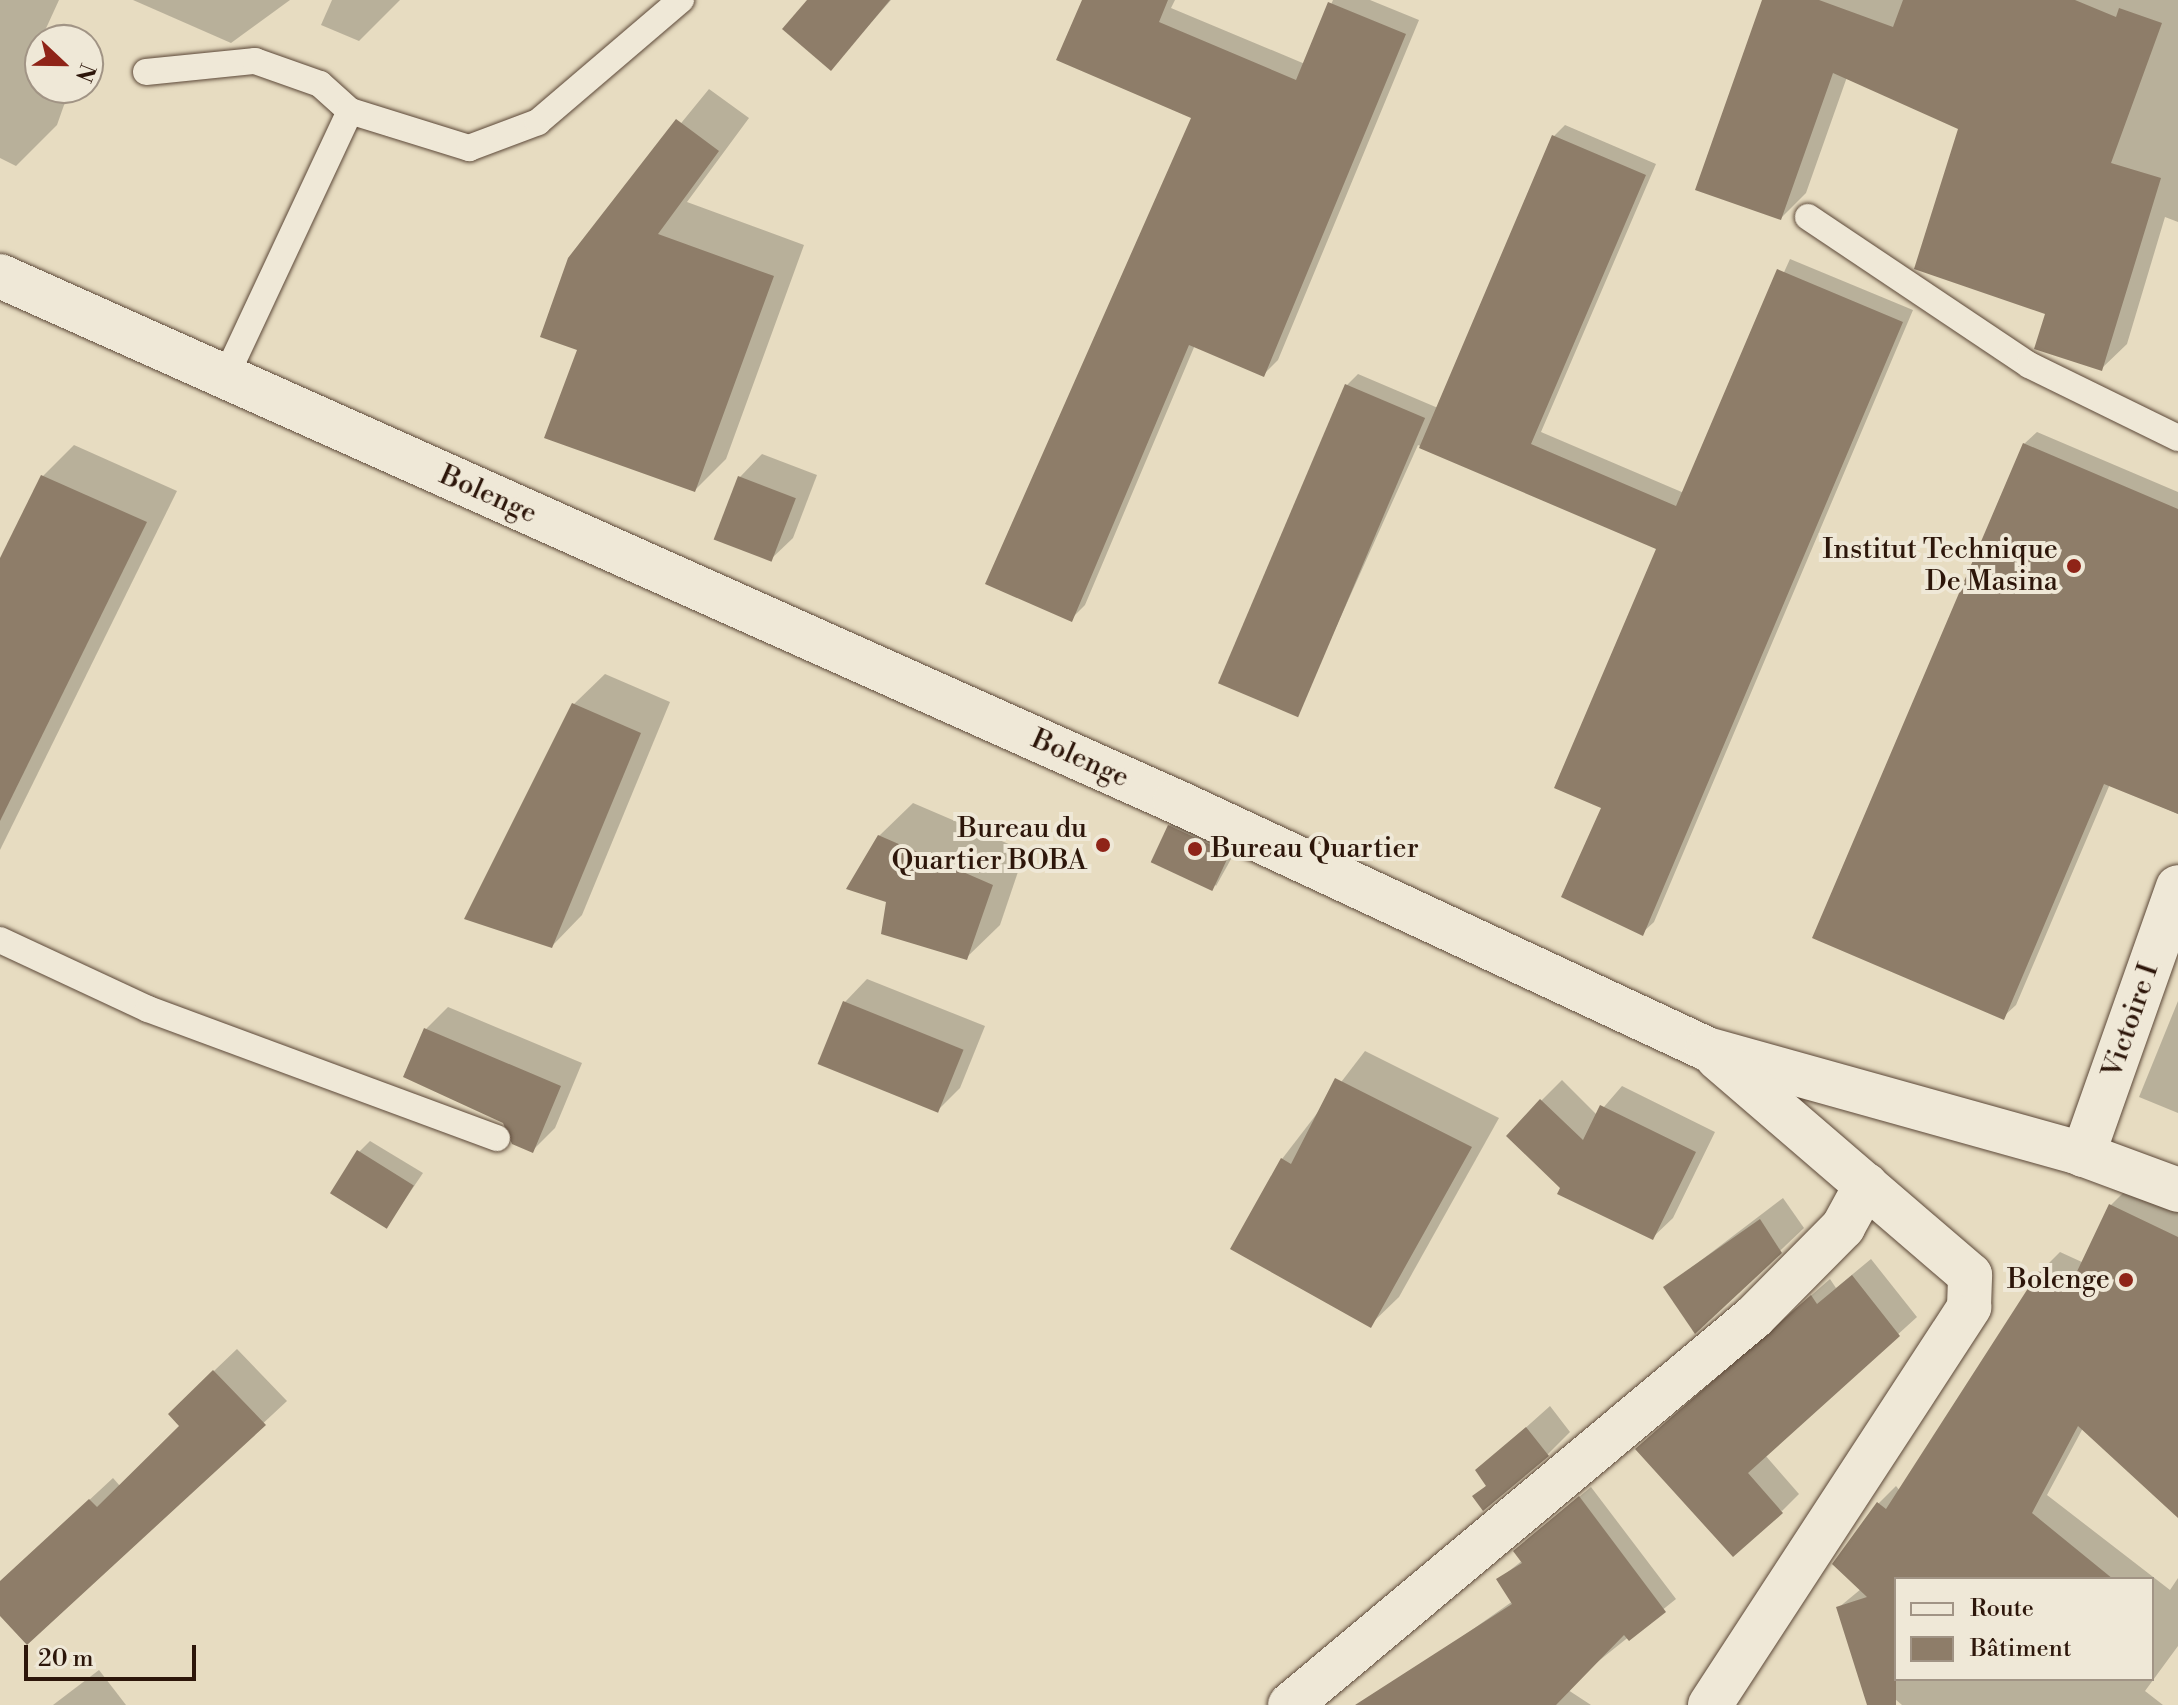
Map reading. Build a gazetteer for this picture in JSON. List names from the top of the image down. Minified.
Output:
{"streets":{"street":["Bolenge","Victoire I"]},"crossings":[["Bolenge","Victoire I"]],"places":["Institut Technique De Masina","Bureau du Quartier BOBA","Bureau Quartier","Bolenge"],"legend":["Route","Bâtiment"],"scale_bar":"20 m","north":"right"}
